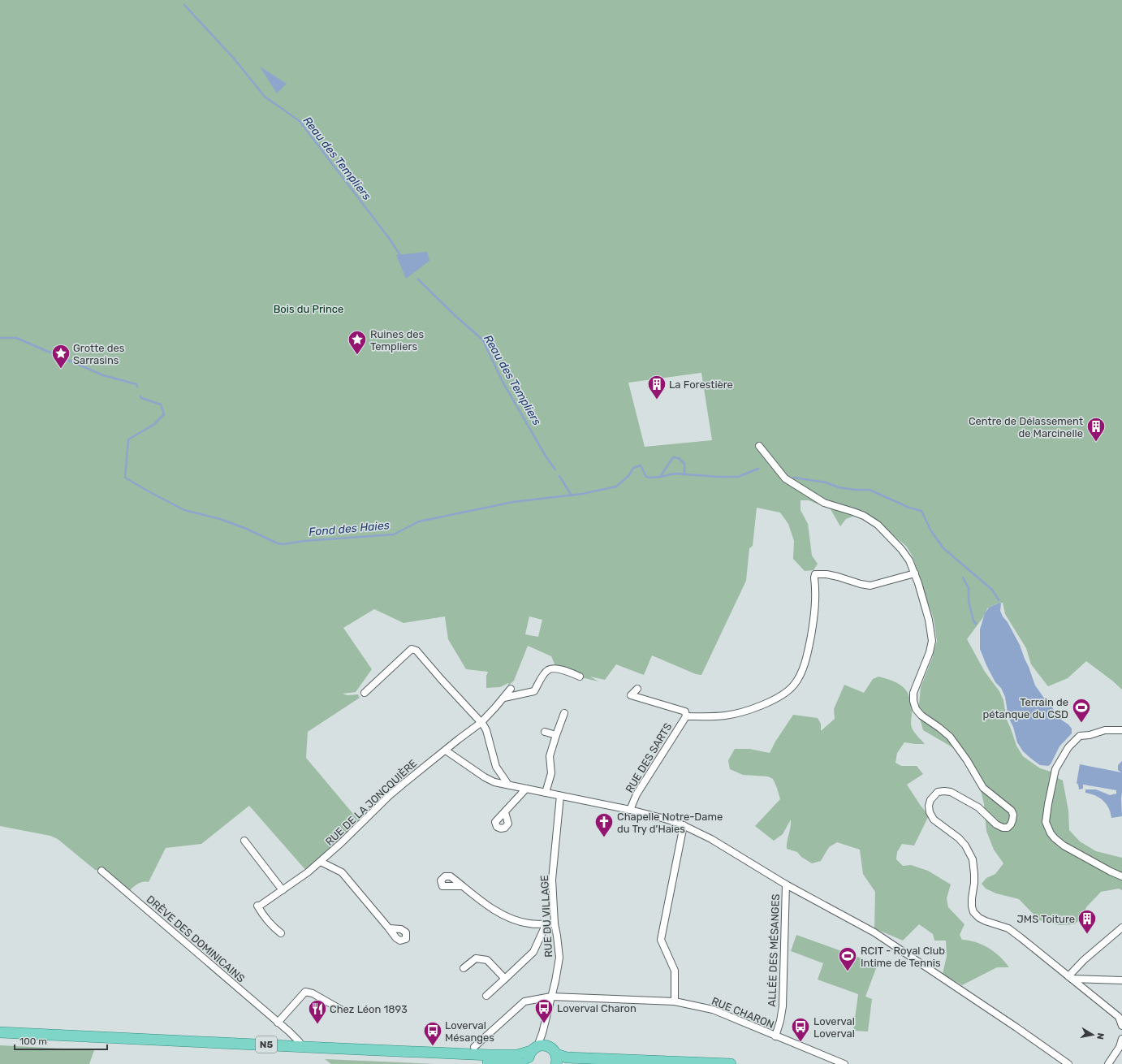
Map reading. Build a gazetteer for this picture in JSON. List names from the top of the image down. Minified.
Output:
{"streets":{"main road":["N5"],"street":["RUE DES SARTS","RUE DE LA JONCQUIÈRE","RUE DU VILLAGE","DRÈVE DES DOMINICAINS","ALLÉE DES MÉSANGES","RUE CHARON"]},"crossings":[["RUE DU VILLAGE","RUE CHARON"],["RUE DU VILLAGE","N5"],["DRÈVE DES DOMINICAINS","N5"],["ALLÉE DES MÉSANGES","RUE CHARON"]],"water":["Reau des Templiers","Fond des Haies"],"parks":["Bois du Prince"],"places":{"place":["Ruines des Templiers","Grotte des Sarrasins"],"building":["La Forestière","Centre de Délassement de Marcinelle","JMS Toiture"],"sports":["Terrain de pétanque du CSD","RCIT - Royal Club Intime de Tennis"],"church":["Chapelle Notre-Dame du Try d'Haies"],"bus stop":["Loverval Charon","Loverval Loverval","Loverval Mésanges"],"restaurant":["Chez Léon 1893"]},"scale_bar":"100 m","north":"right"}
